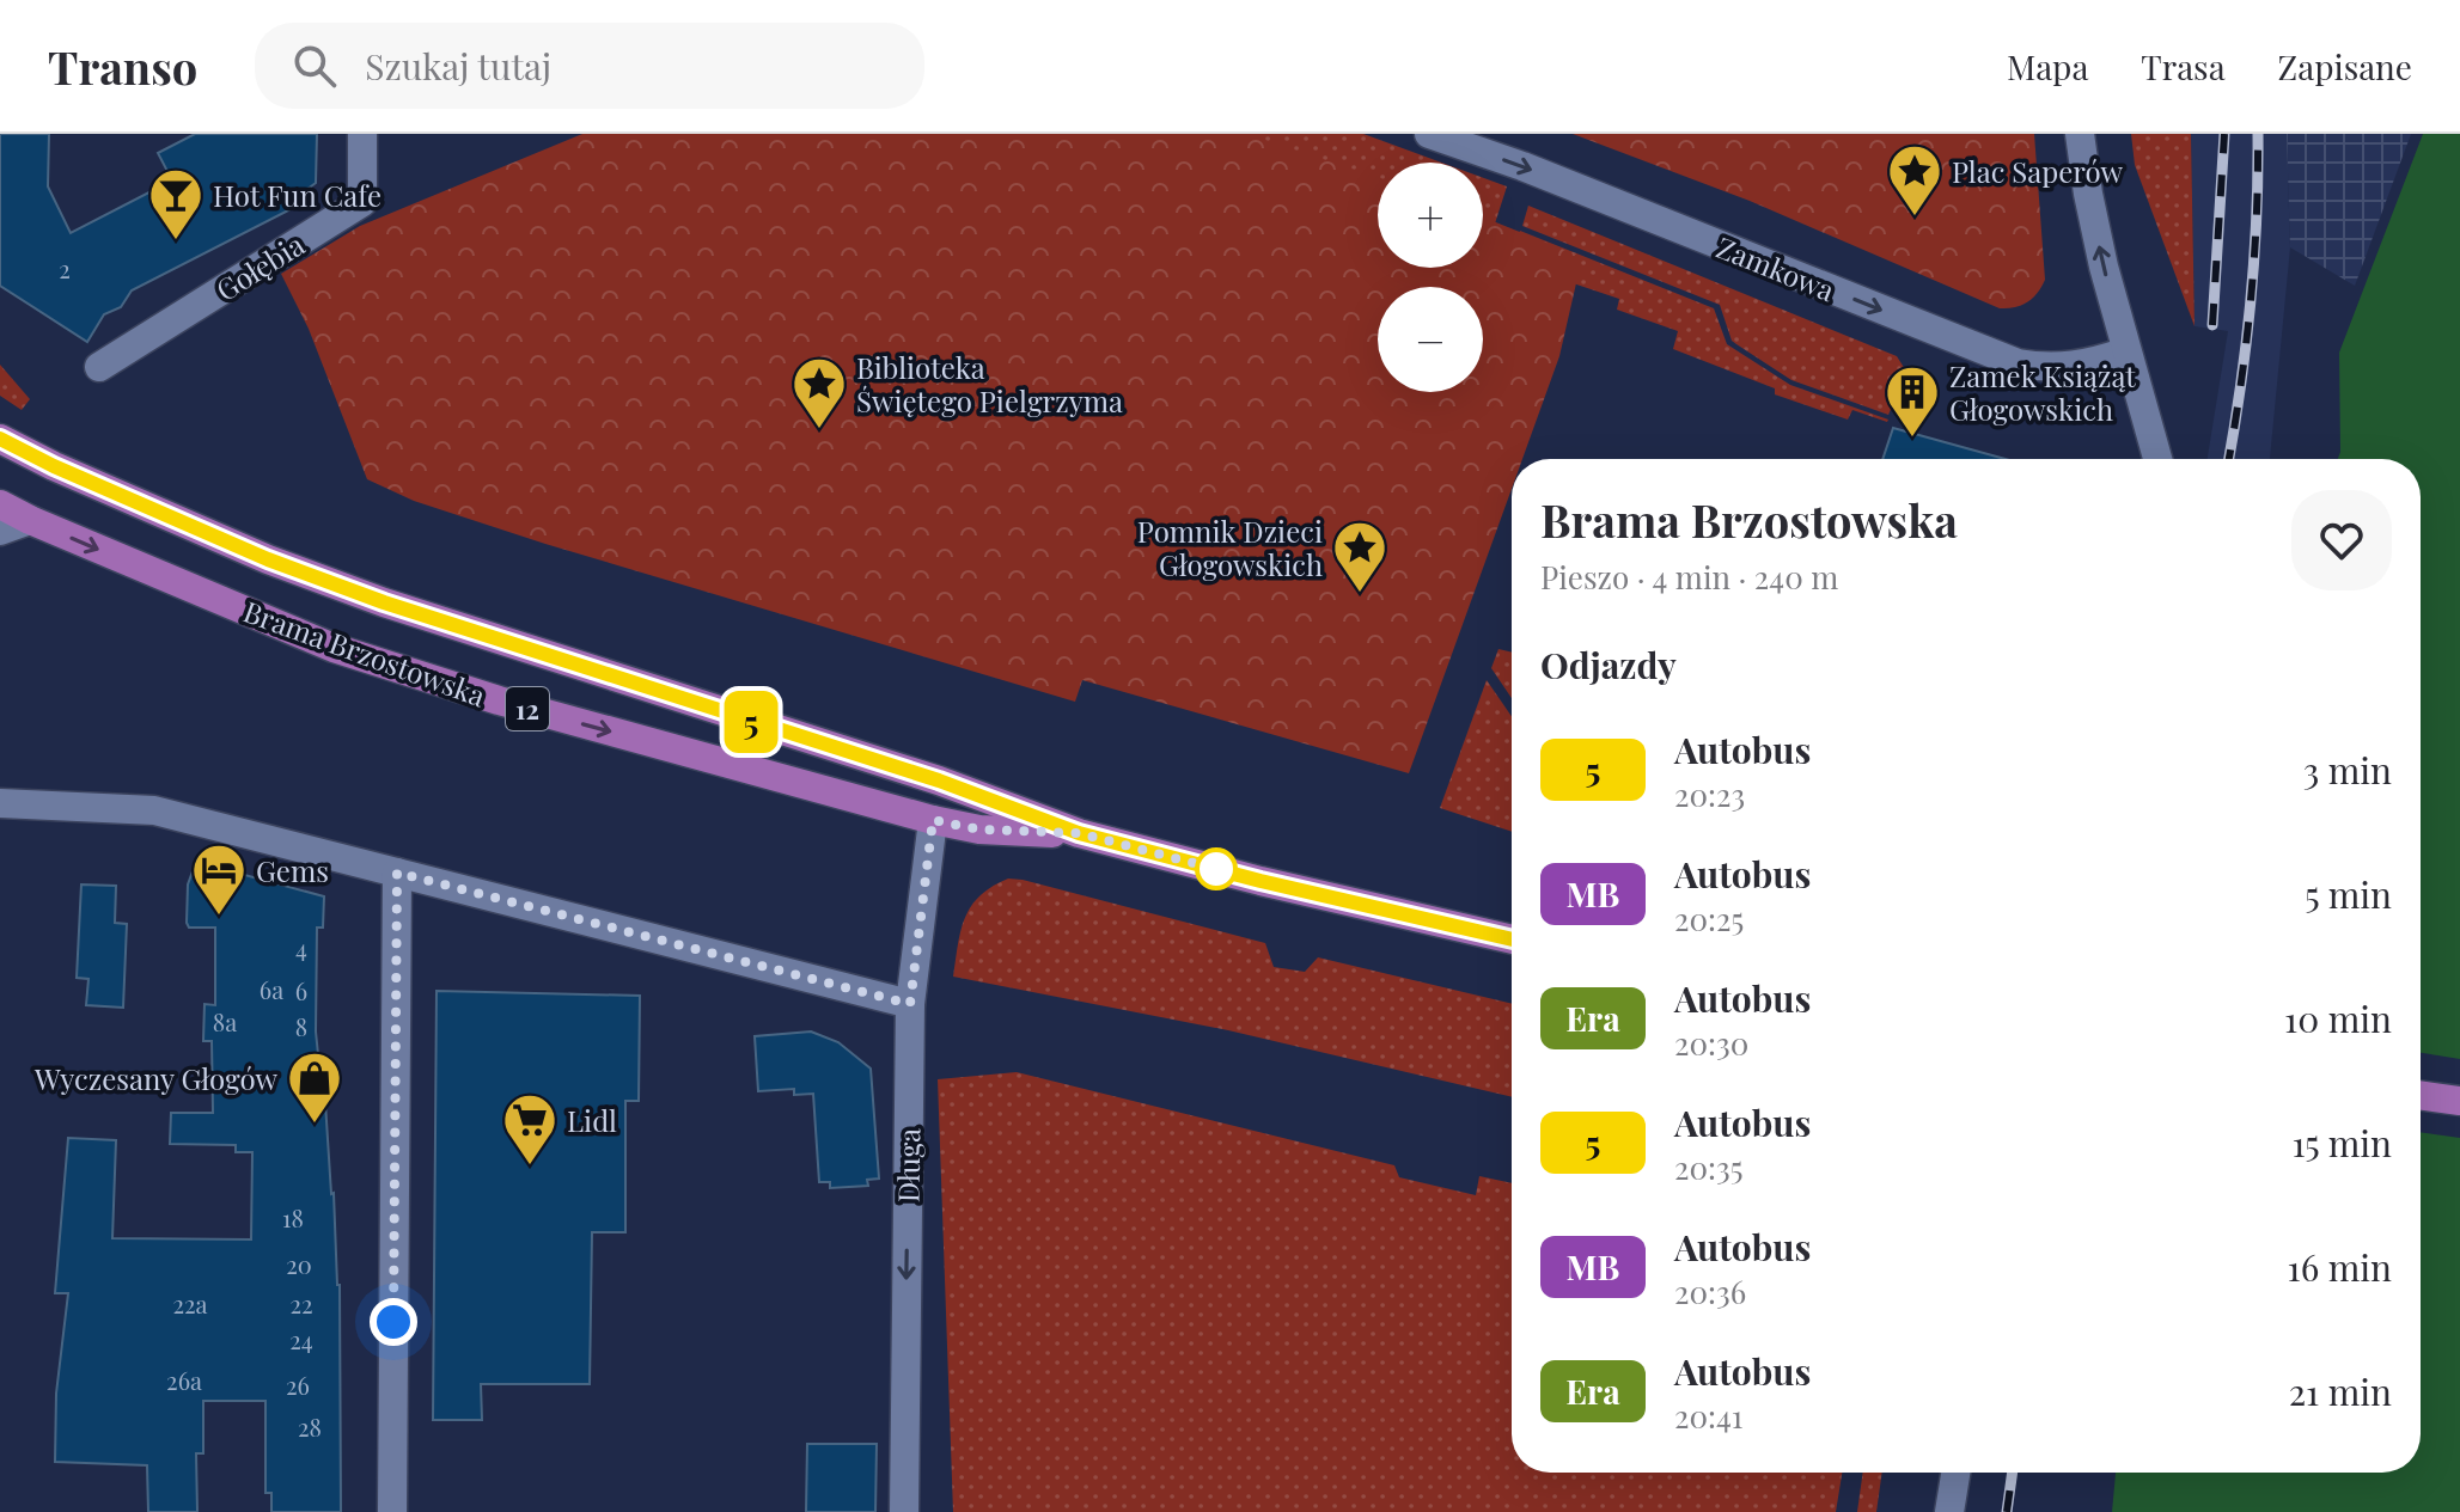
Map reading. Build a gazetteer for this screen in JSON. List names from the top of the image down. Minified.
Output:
{"streets":{"main road":["Brama Brzostowska","12"],"street":["Gołębia","Zamkowa","Długa"]},"crossings":[["Brama Brzostowska","Długa"]],"one_way":["Zamkowa","Długa"],"places":{"place":["Plac Saperów","Biblioteka Świętego Pielgrzyma","Pomnik Dzieci Głogowskich"],"bar":["Hot Fun Cafe"],"building":["Zamek Książąt Głogowskich"],"hotel":["Gems"],"shop":["Wyczesany Głogów"],"supermarket":["Lidl"]},"lines":["bus line 5"],"house_numbers":["2","4","6a","6","8a","8","18","20","22a","22","24","26a","26","28"],"page":{"header":"Transo","search":"Szukaj tutaj","nav":["Mapa","Trasa","Zapisane"],"on_map":"5","map_buttons":["+","−"],"heading":[["Brama Brzostowska","Pieszo · 4 min · 240 m"],"Odjazdy"],"list":[{"mark":"5","name":"Autobus","note":"20:23","value":"3 min"},{"mark":"MB","name":"Autobus","note":"20:25","value":"5 min"},{"mark":"Era","name":"Autobus","note":"20:30","value":"10 min"},{"mark":"5","name":"Autobus","note":"20:35","value":"15 min"},{"mark":"MB","name":"Autobus","note":"20:36","value":"16 min"},{"mark":"Era","name":"Autobus","note":"20:41","value":"21 min"}]}}
